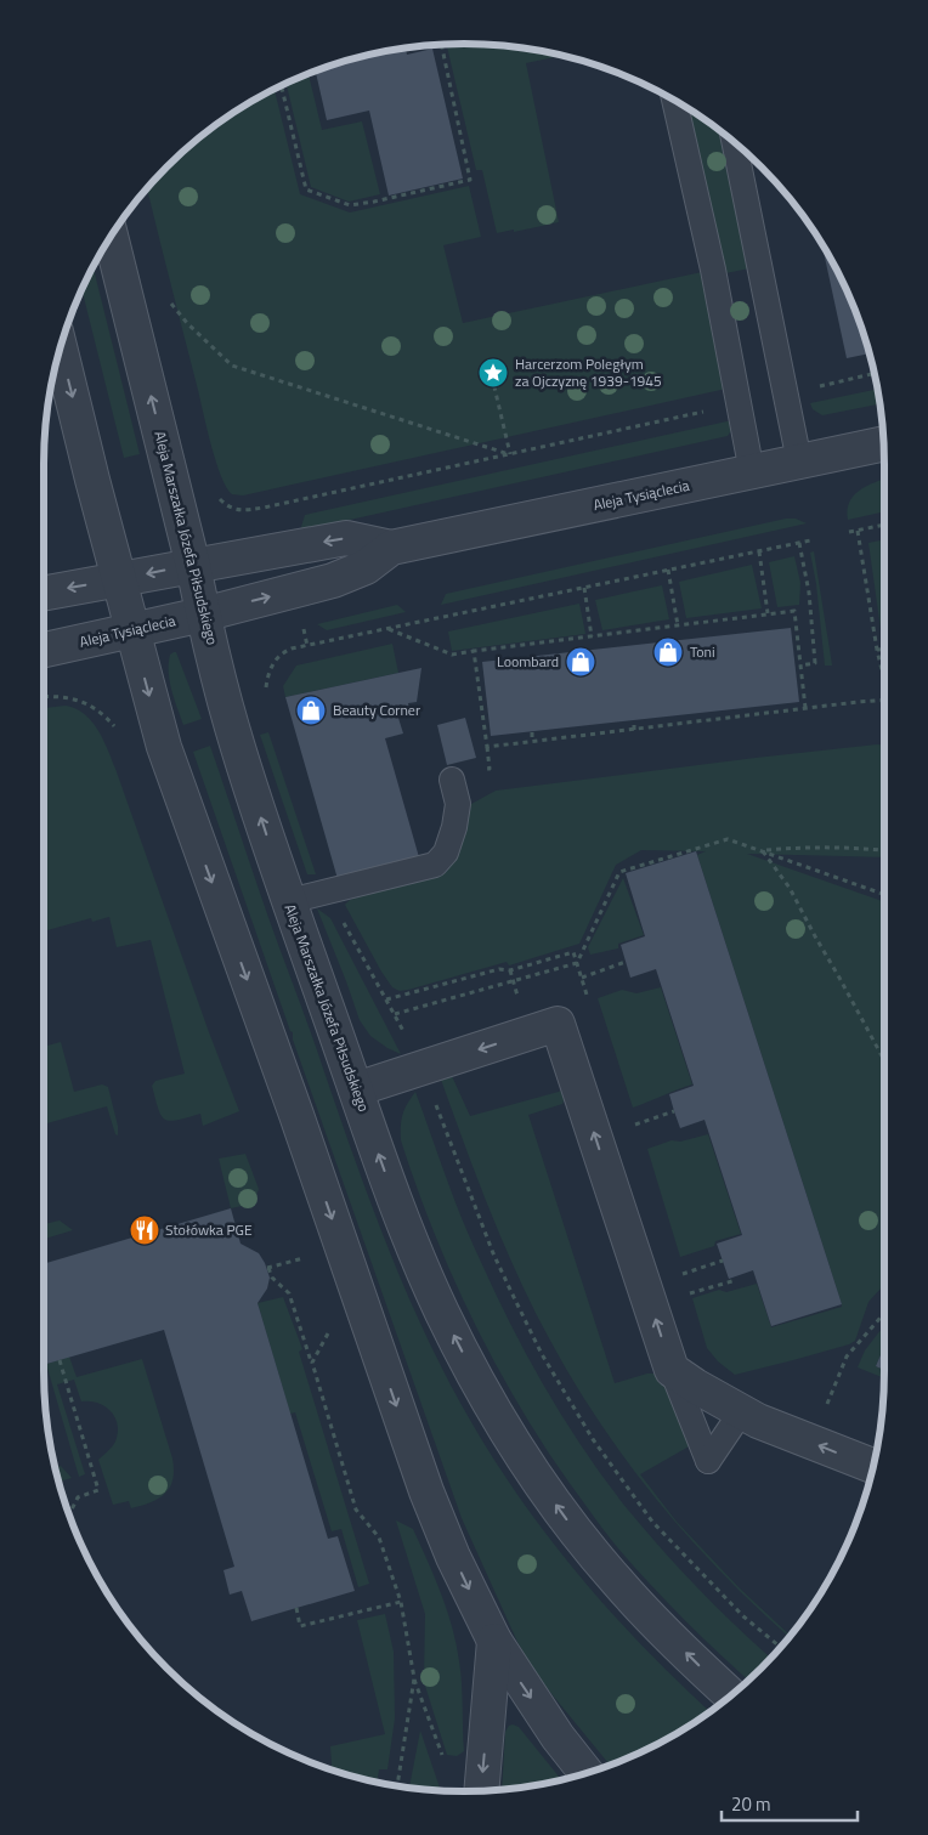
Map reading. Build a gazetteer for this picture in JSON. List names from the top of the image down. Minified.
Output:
{"streets":{"street":["Aleja Tysiąclecia","Aleja Marszałka Józefa Piłsudskiego"]},"crossings":[["Aleja Tysiąclecia","Aleja Marszałka Józefa Piłsudskiego"]],"places":{"place":["Harcerzom Poległym za Ojczyznę 1939-1945"],"shop":["Toni","Loombard","Beauty Corner"],"restaurant":["Stołówka PGE"]},"scale_bar":"20 m"}
